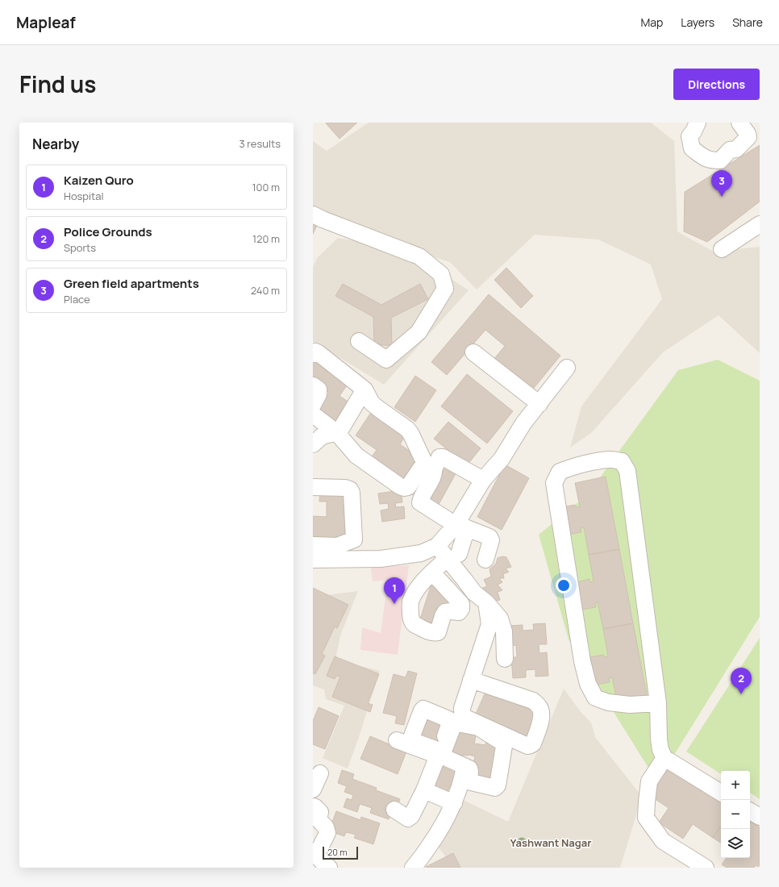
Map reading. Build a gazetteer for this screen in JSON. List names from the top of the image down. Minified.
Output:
{"districts":["Yashwant Nagar"],"scale_bar":"20 m","page":{"header":"Mapleaf","nav":["Map","Layers","Share"],"title":"Find us","buttons":"Directions","heading":["Nearby","3 results"],"list":[{"mark":"1","name":"Kaizen Quro","note":"Hospital","value":"100 m"},{"mark":"2","name":"Police Grounds","note":"Sports","value":"120 m"},{"mark":"3","name":"Green field apartments","note":"Place","value":"240 m"}],"pins":["3","1","2"],"map_buttons":["+","−"],"scale":"20 m"}}
